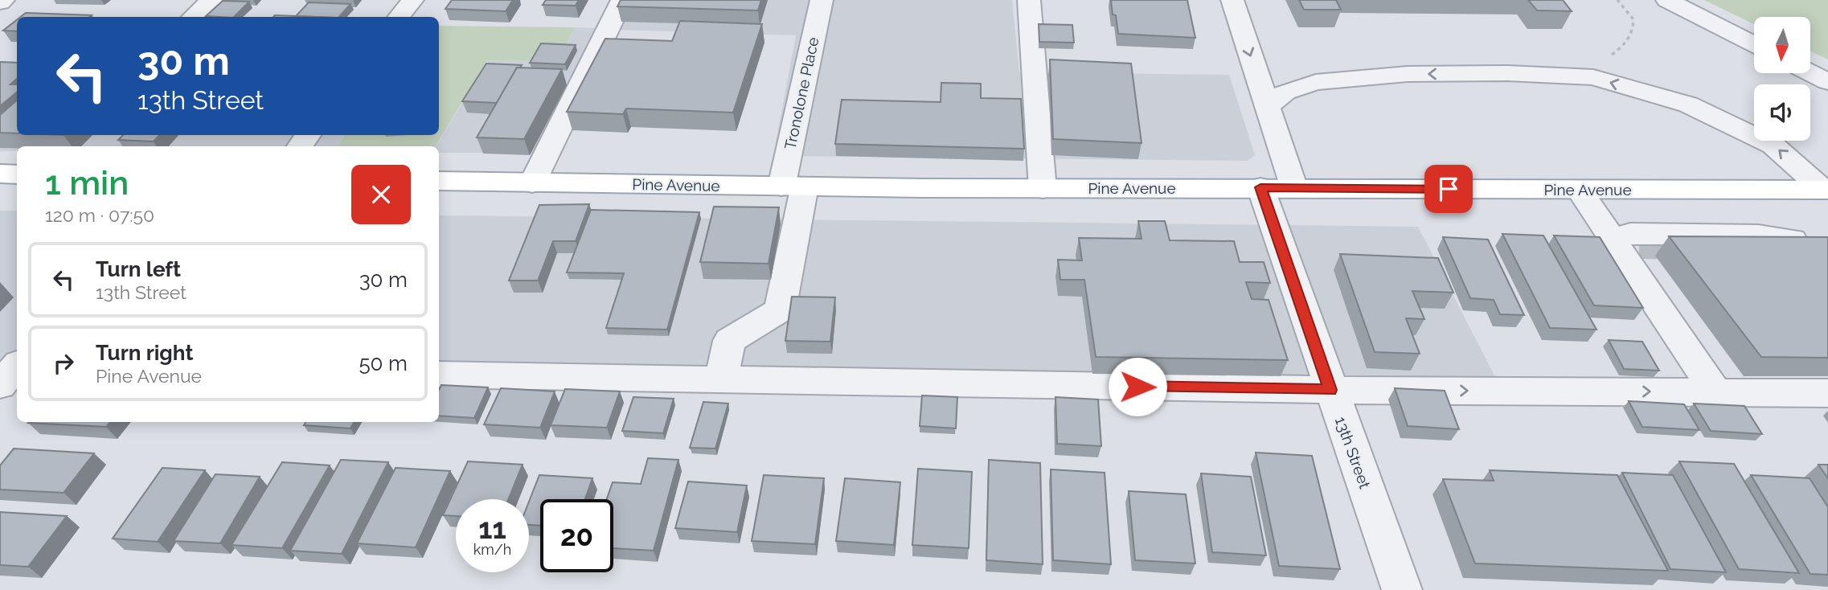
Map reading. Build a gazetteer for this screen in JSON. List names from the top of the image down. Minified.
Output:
{"streets":{"main road":["Pine Avenue"],"street":["Tronolone Place","13th Street"]},"crossings":[["Tronolone Place","Pine Avenue"],["Pine Avenue","13th Street"]],"north":"bottom","page":{"turn":["30 m","13th Street"],"heading":["1 min","120 m · 07:50"],"list":[{"name":"Turn left","note":"13th Street","value":"30 m"},{"name":"Turn right","note":"Pine Avenue","value":"50 m"}],"speed":"11 km/h","limit":"20"}}
